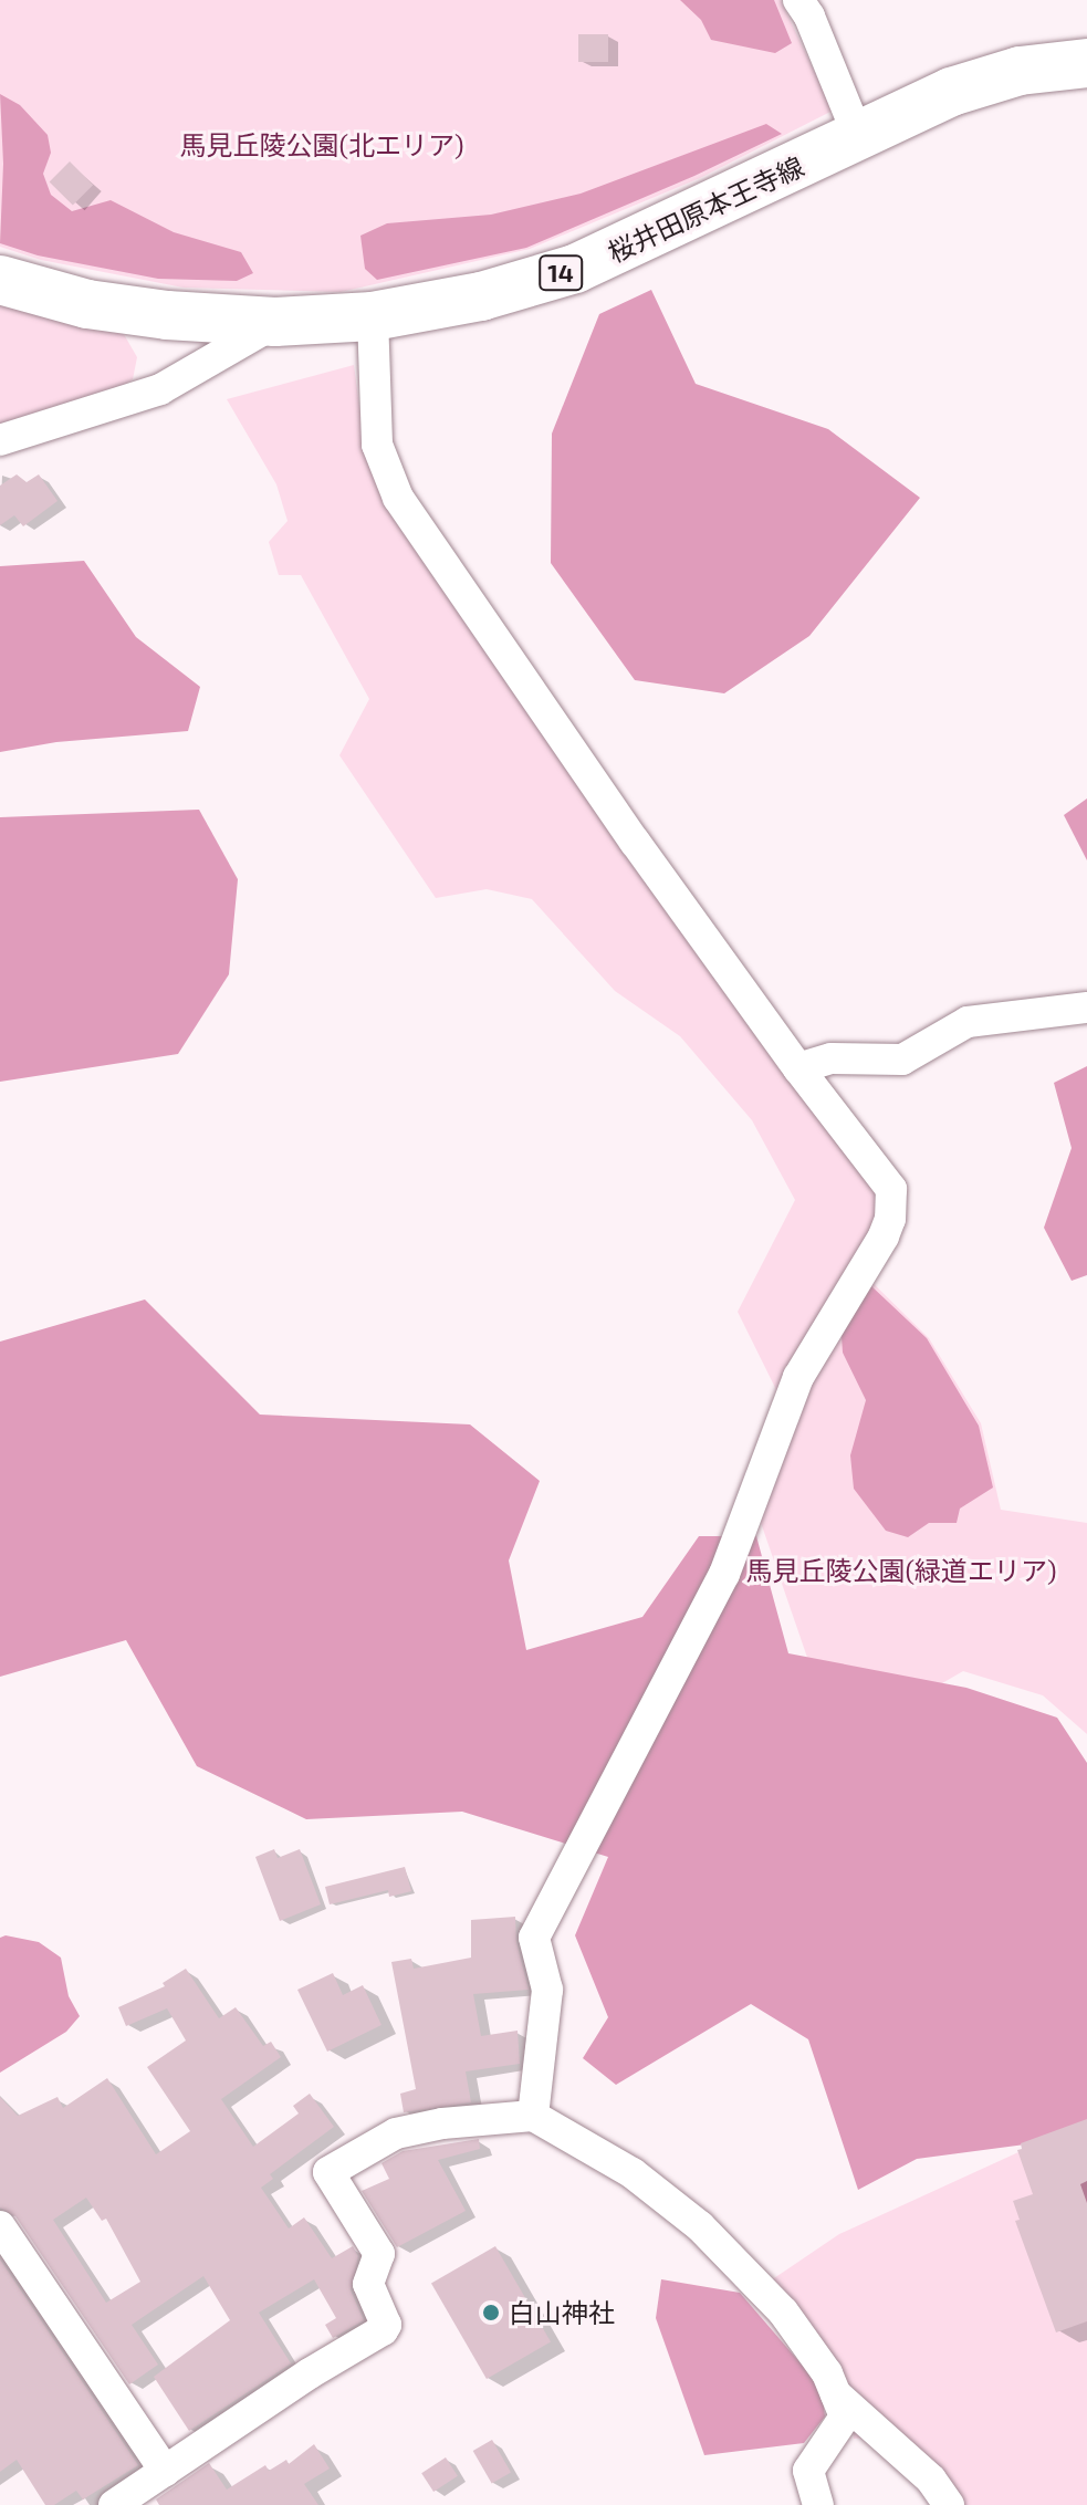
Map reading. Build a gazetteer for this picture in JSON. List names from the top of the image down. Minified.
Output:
{"streets":{"main road":["桜井田原本王寺線","14"]},"parks":["馬見丘陵公園(北エリア)","馬見丘陵公園(緑道エリア)"],"places":["白山神社"]}
